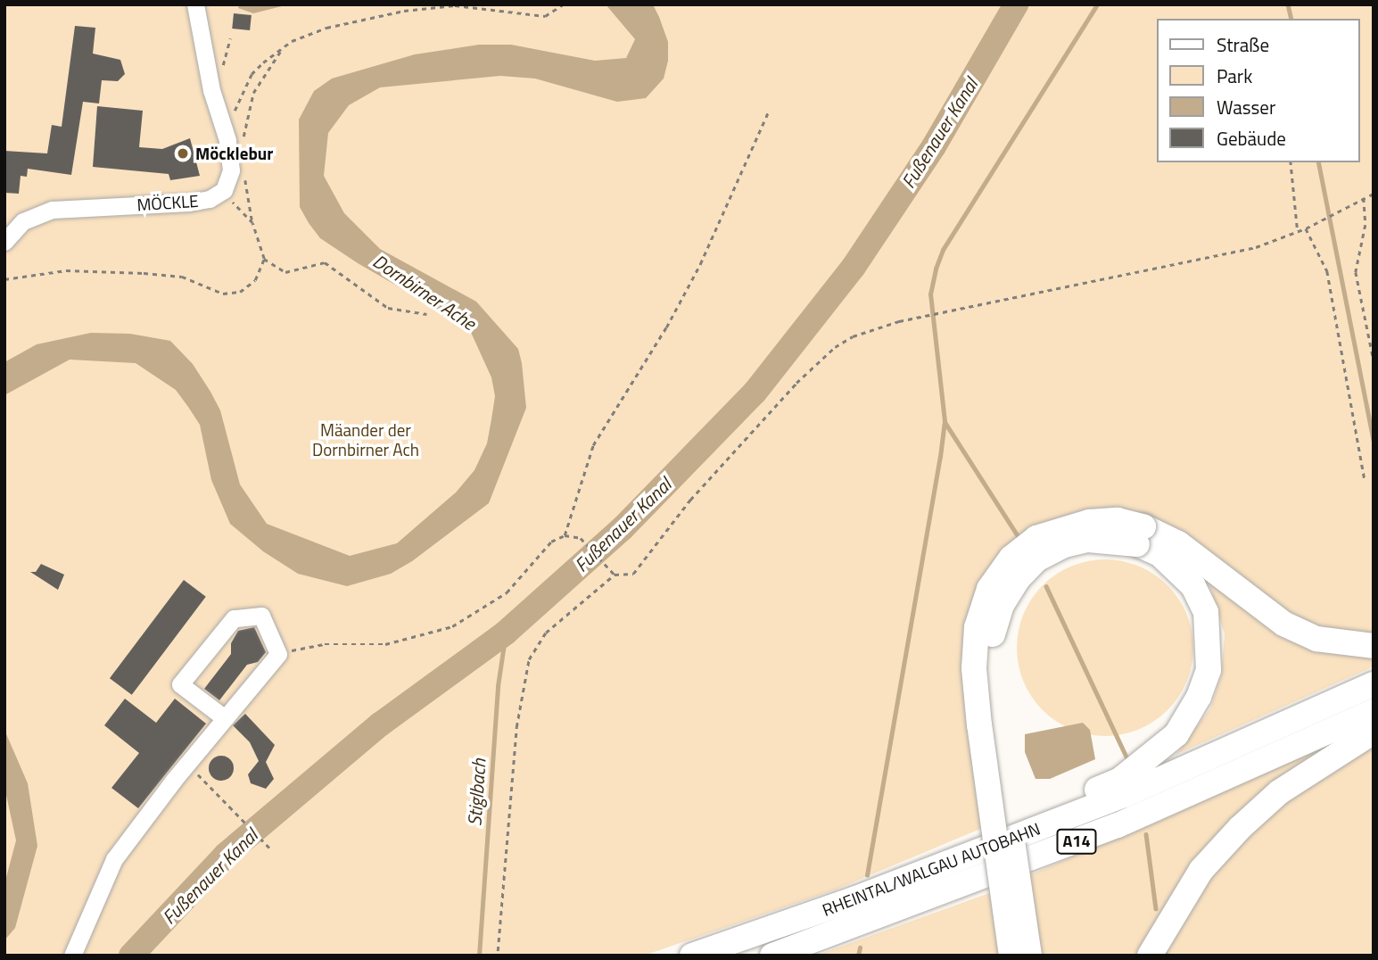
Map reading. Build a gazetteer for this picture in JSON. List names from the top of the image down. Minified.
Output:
{"streets":{"highway":["A14","RHEINTAL/WALGAU AUTOBAHN"],"street":["MÖCKLE"]},"water":["Fußenauer Kanal","Dornbirner Ache","Stiglbach"],"parks":["Mäander der Dornbirner Ach"],"places":["Möcklebur"],"legend":["Straße","Park","Wasser","Gebäude"]}
